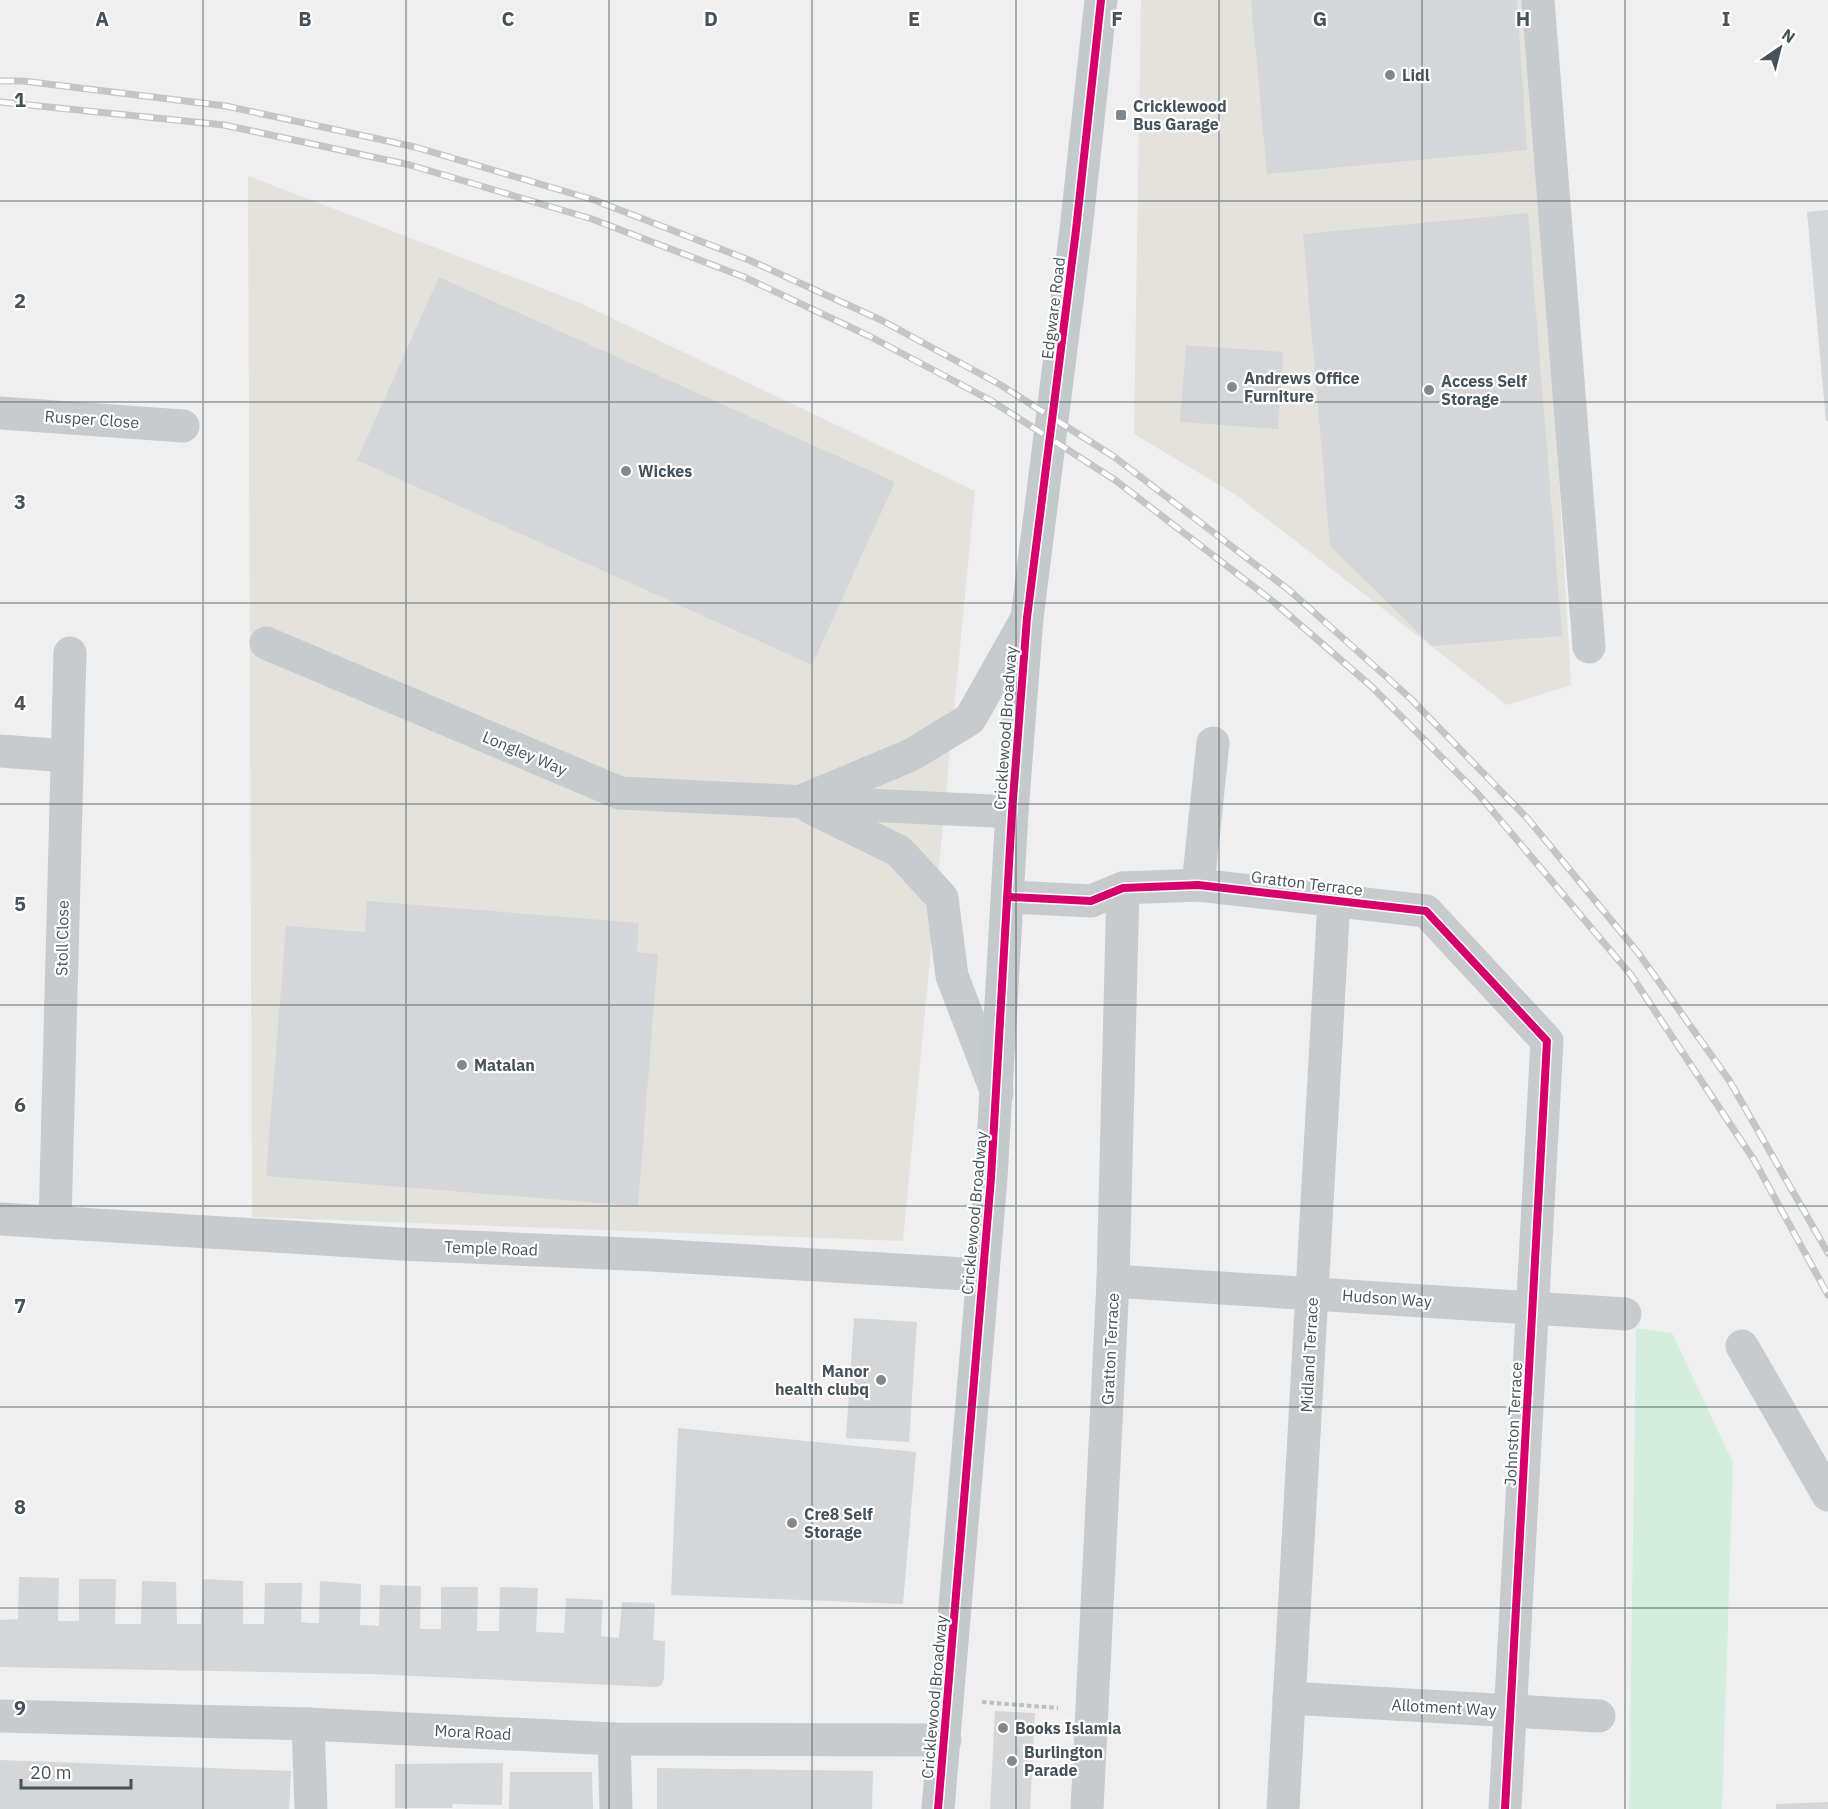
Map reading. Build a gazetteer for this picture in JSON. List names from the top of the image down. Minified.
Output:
{"streets":{"main road":["Edgware Road","Cricklewood Broadway"],"street":["Rusper Close","Longley Way","Gratton Terrace","Stoll Close","Temple Road","Hudson Way","Midland Terrace","Johnston Terrace","Allotment Way","Mora Road"]},"crossings":[["Edgware Road","Cricklewood Broadway"],["Edgware Road","Longley Way"],["Cricklewood Broadway","Longley Way"],["Cricklewood Broadway","Gratton Terrace"],["Cricklewood Broadway","Temple Road"],["Cricklewood Broadway","Mora Road"],["Gratton Terrace","Hudson Way"],["Gratton Terrace","Midland Terrace"],["Gratton Terrace","Johnston Terrace"],["Stoll Close","Temple Road"],["Hudson Way","Midland Terrace"],["Hudson Way","Johnston Terrace"],["Midland Terrace","Allotment Way"],["Johnston Terrace","Allotment Way"]],"places":{"other":["Lidl","Andrews Office Furniture","Access Self Storage","Wickes","Matalan","Manor health clubq","Cre8 Self Storage","Books Islamia","Burlington Parade"],"transit":["Cricklewood Bus Garage"]},"scale_bar":"20 m","north":"top right","grid":{"columns":["A","B","C","D","E","F","G","H","I"],"rows":["1","2","3","4","5","6","7","8","9"]}}
